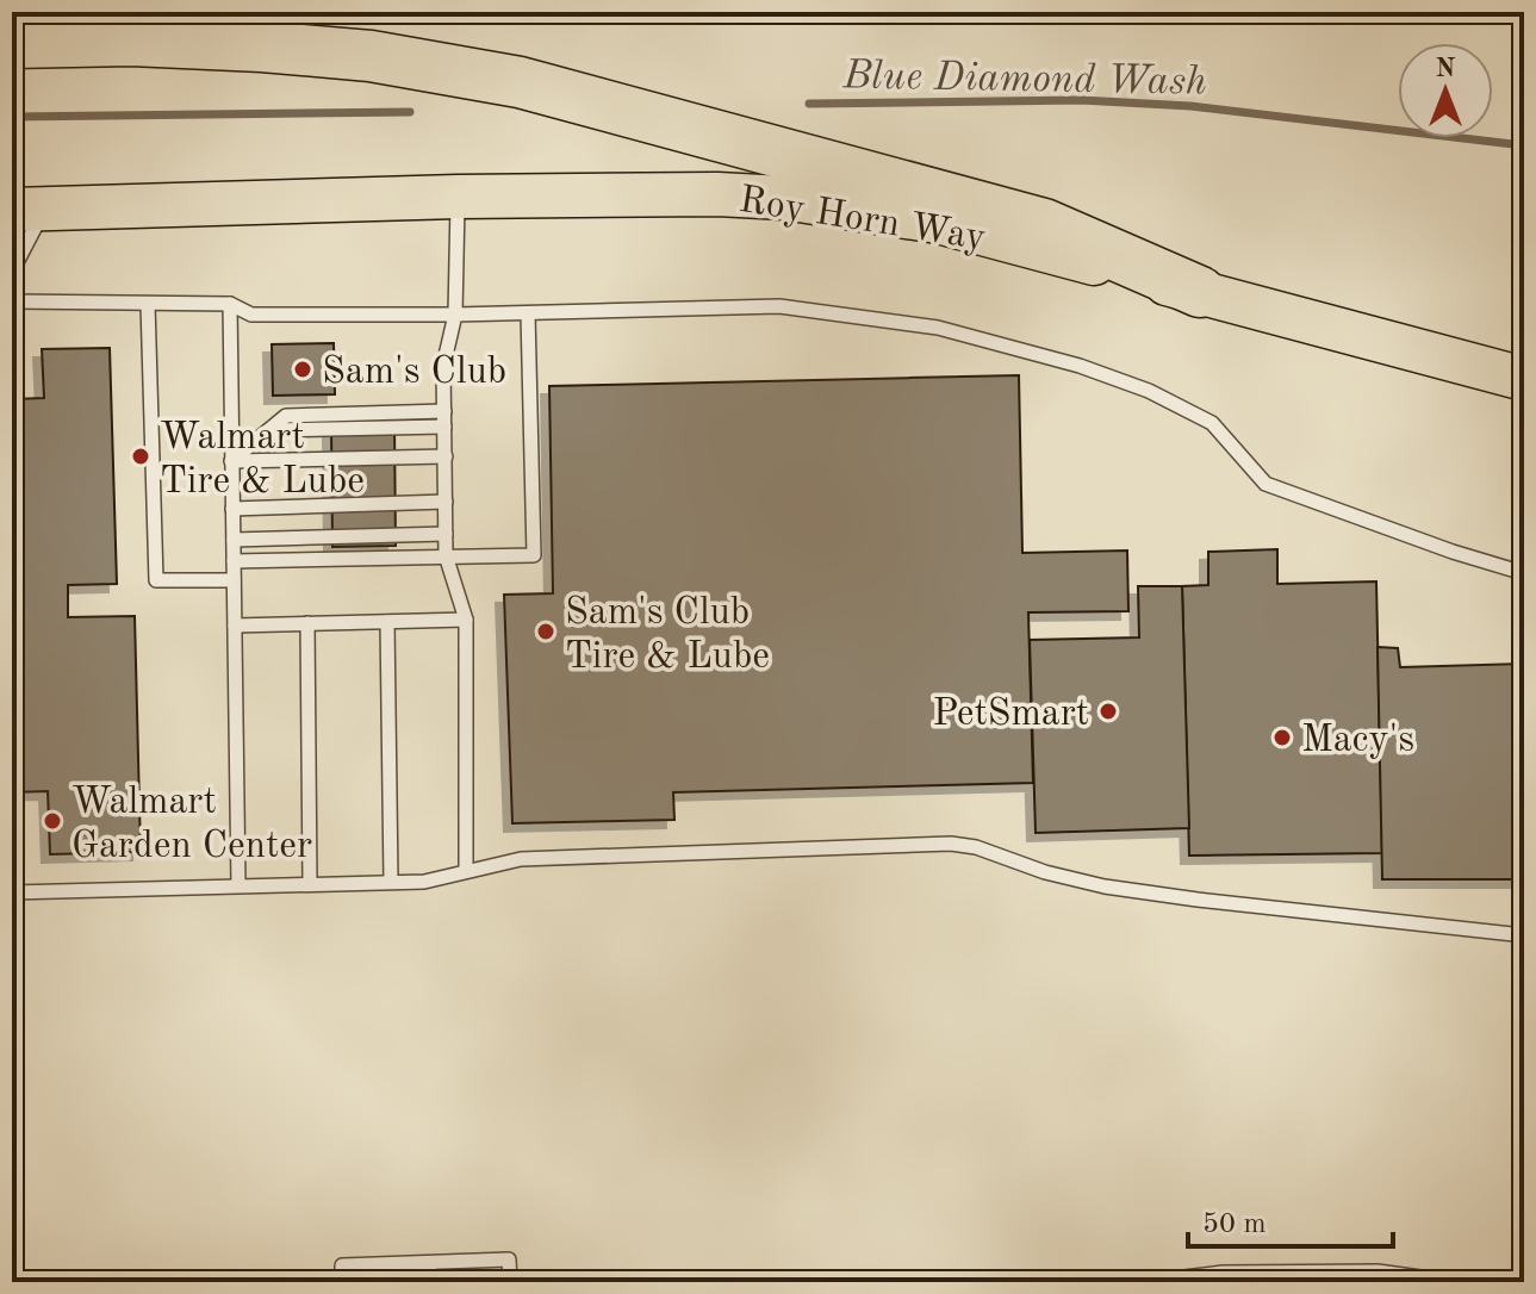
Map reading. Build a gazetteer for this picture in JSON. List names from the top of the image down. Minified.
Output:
{"streets":{"main road":["Roy Horn Way"]},"water":["Blue Diamond Wash"],"places":["Sam's Club","Walmart Tire & Lube","Sam's Club Tire & Lube","PetSmart","Macy's","Walmart Garden Center"],"scale_bar":"50 m","north":"top"}
